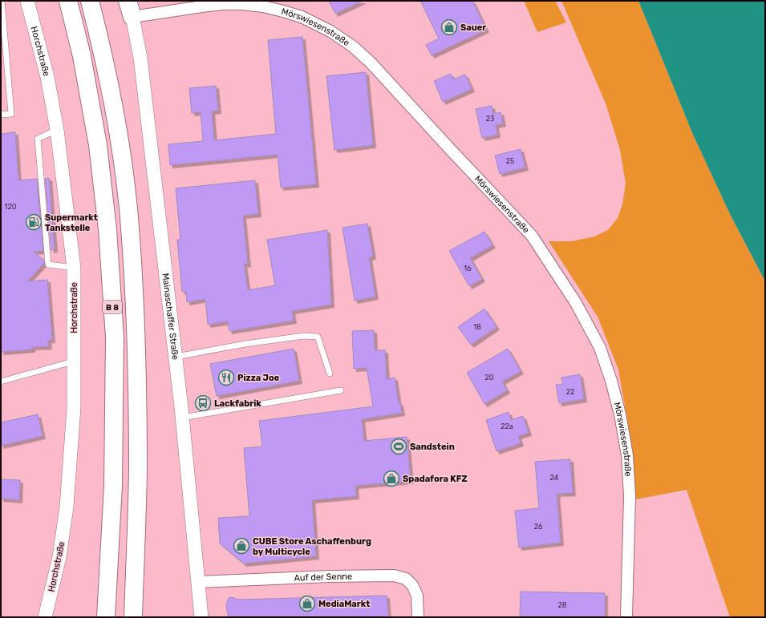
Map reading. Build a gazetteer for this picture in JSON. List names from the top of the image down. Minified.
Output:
{"streets":{"highway":["B 8"],"street":["Mörswiesenstraße","Horchstraße","Mainaschaffer Straße","Auf der Senne"]},"crossings":[["Mörswiesenstraße","Mainaschaffer Straße"],["Mainaschaffer Straße","Auf der Senne"]],"places":{"shop":["Sauer","Spadafora KFZ","CUBE Store Aschaffenburg by Multicycle","MediaMarkt"],"fuel station":["Supermarkt Tankstelle"],"restaurant":["Pizza Joe"],"bus stop":["Lackfabrik"],"sports":["Sandstein"]},"house_numbers":["23","25","120","16","18","20","22","22a","24","26","28"]}
